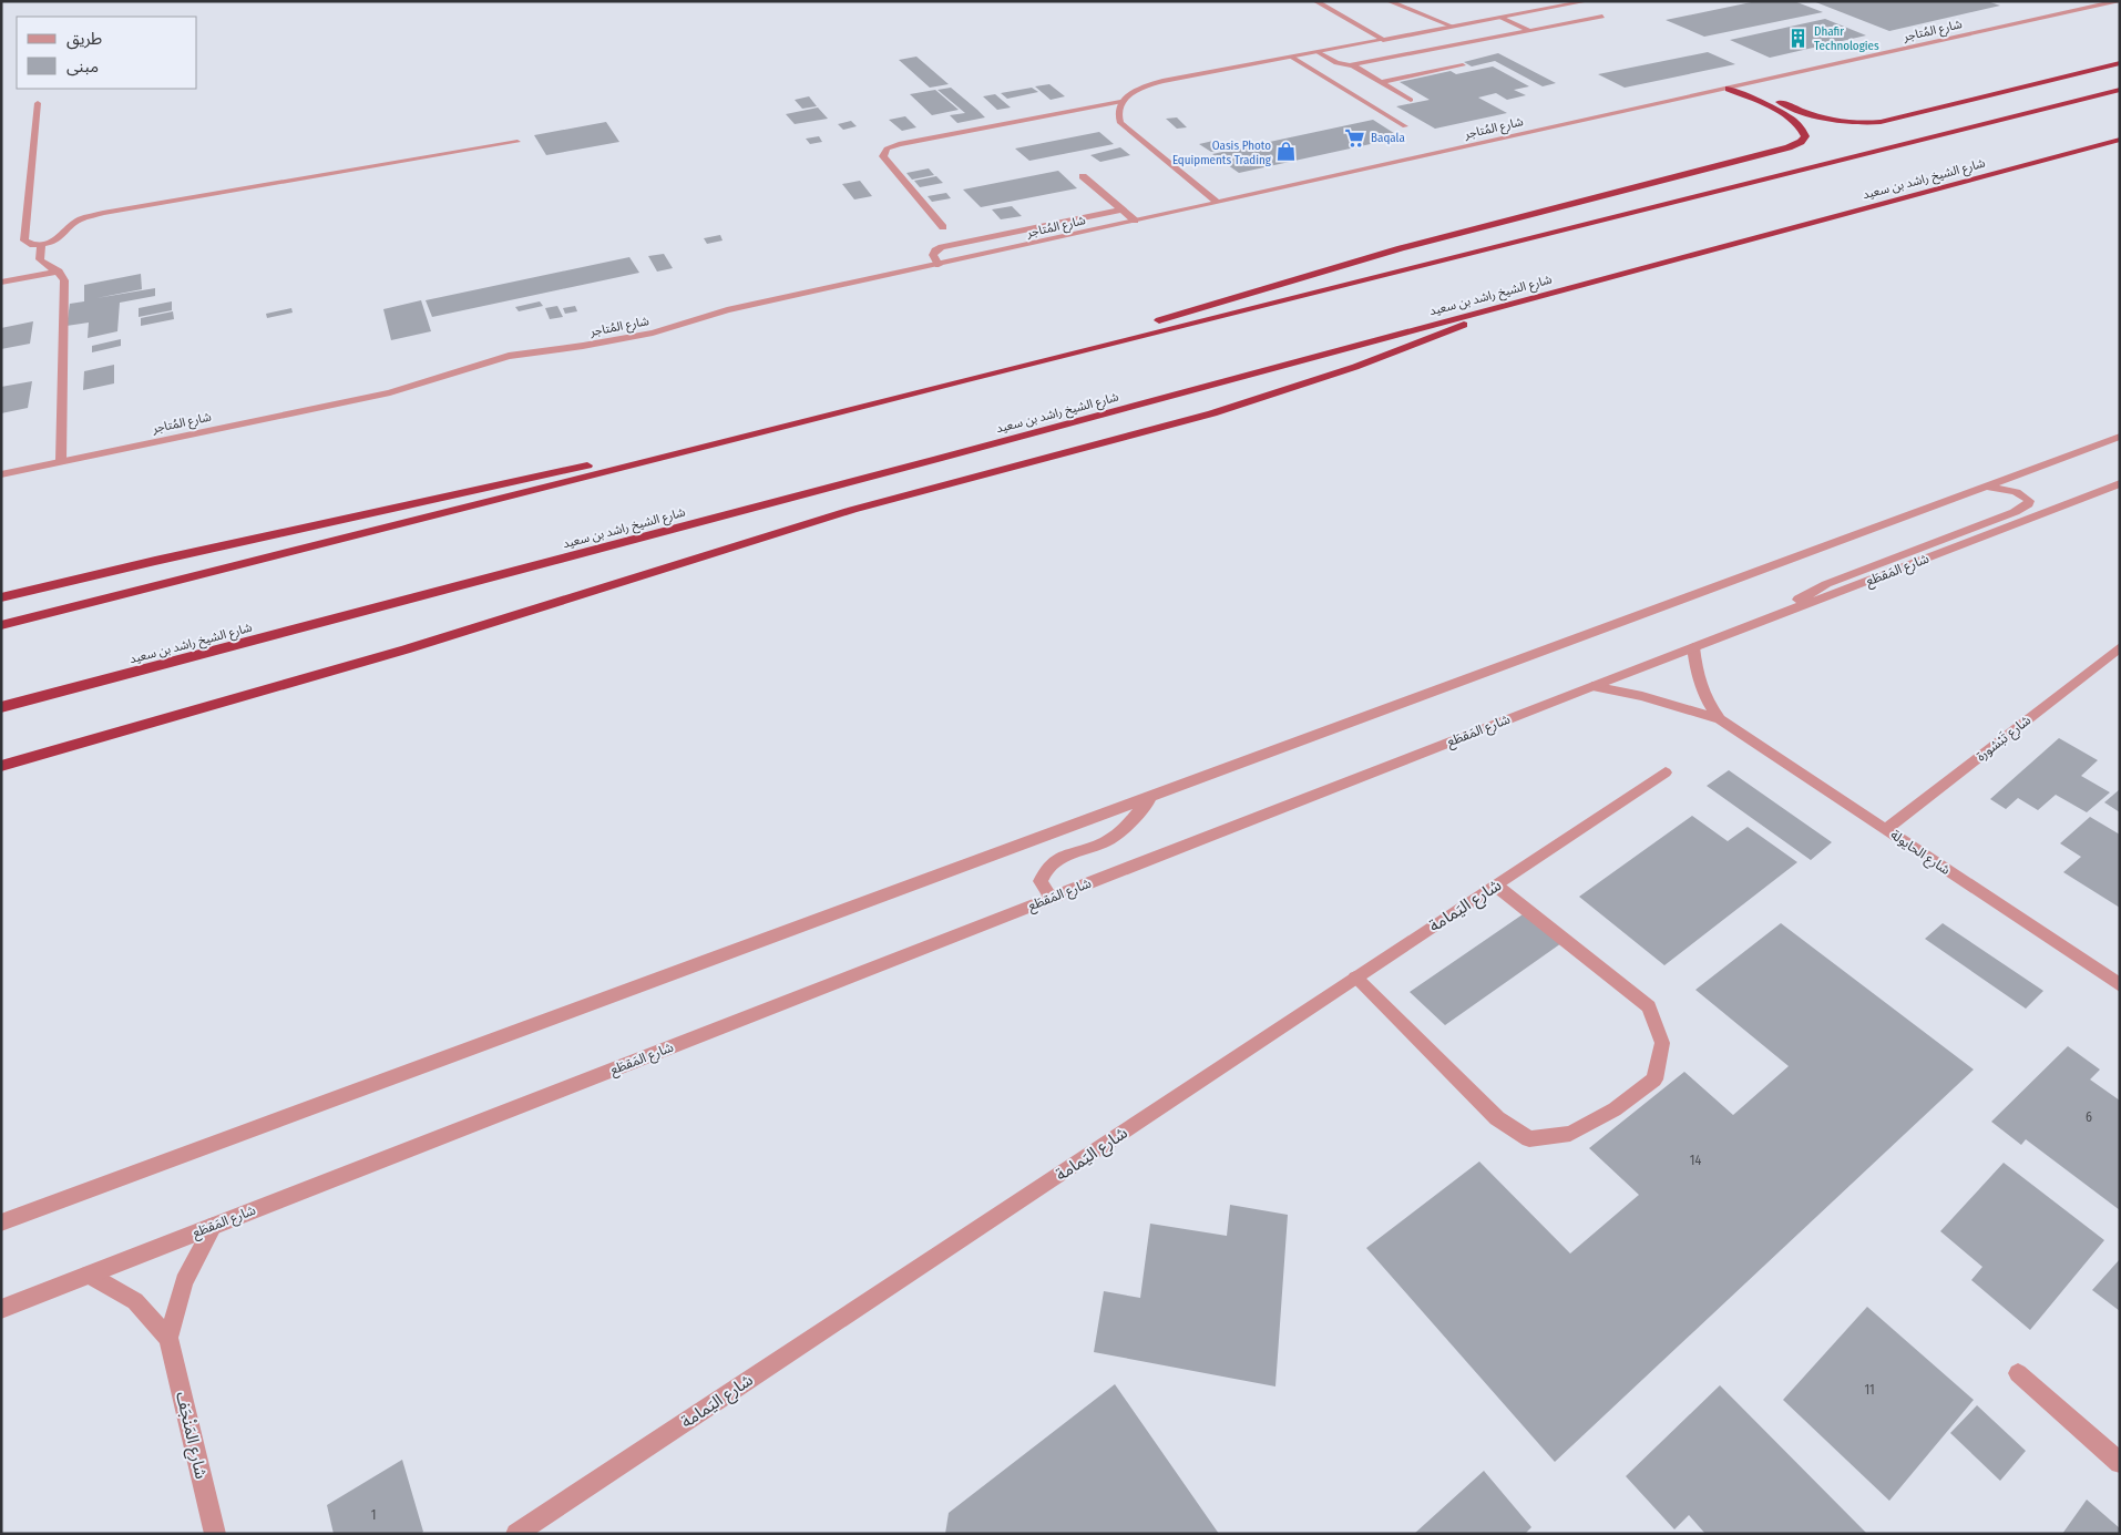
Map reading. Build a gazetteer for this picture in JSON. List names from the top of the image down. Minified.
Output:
{"streets":{"highway":["شارع الشيخ راشد بن سعيد"],"street":["شارع المُتاجر","شارع المَقطَع","شارع تَبْشورة","شارع الحايولة","شارع اليَمامة","شارع المَنْجَف"]},"crossings":[["شارع المَقطَع","شارع الحايولة"],["شارع المَقطَع","شارع المَنْجَف"],["شارع تَبْشورة","شارع الحايولة"]],"places":{"building":["Dhafir Technologies"],"supermarket":["Baqala"],"shop":["Oasis Photo Equipments Trading"]},"house_numbers":["6","14","11","1"],"legend":["طريق","مبنى"]}
